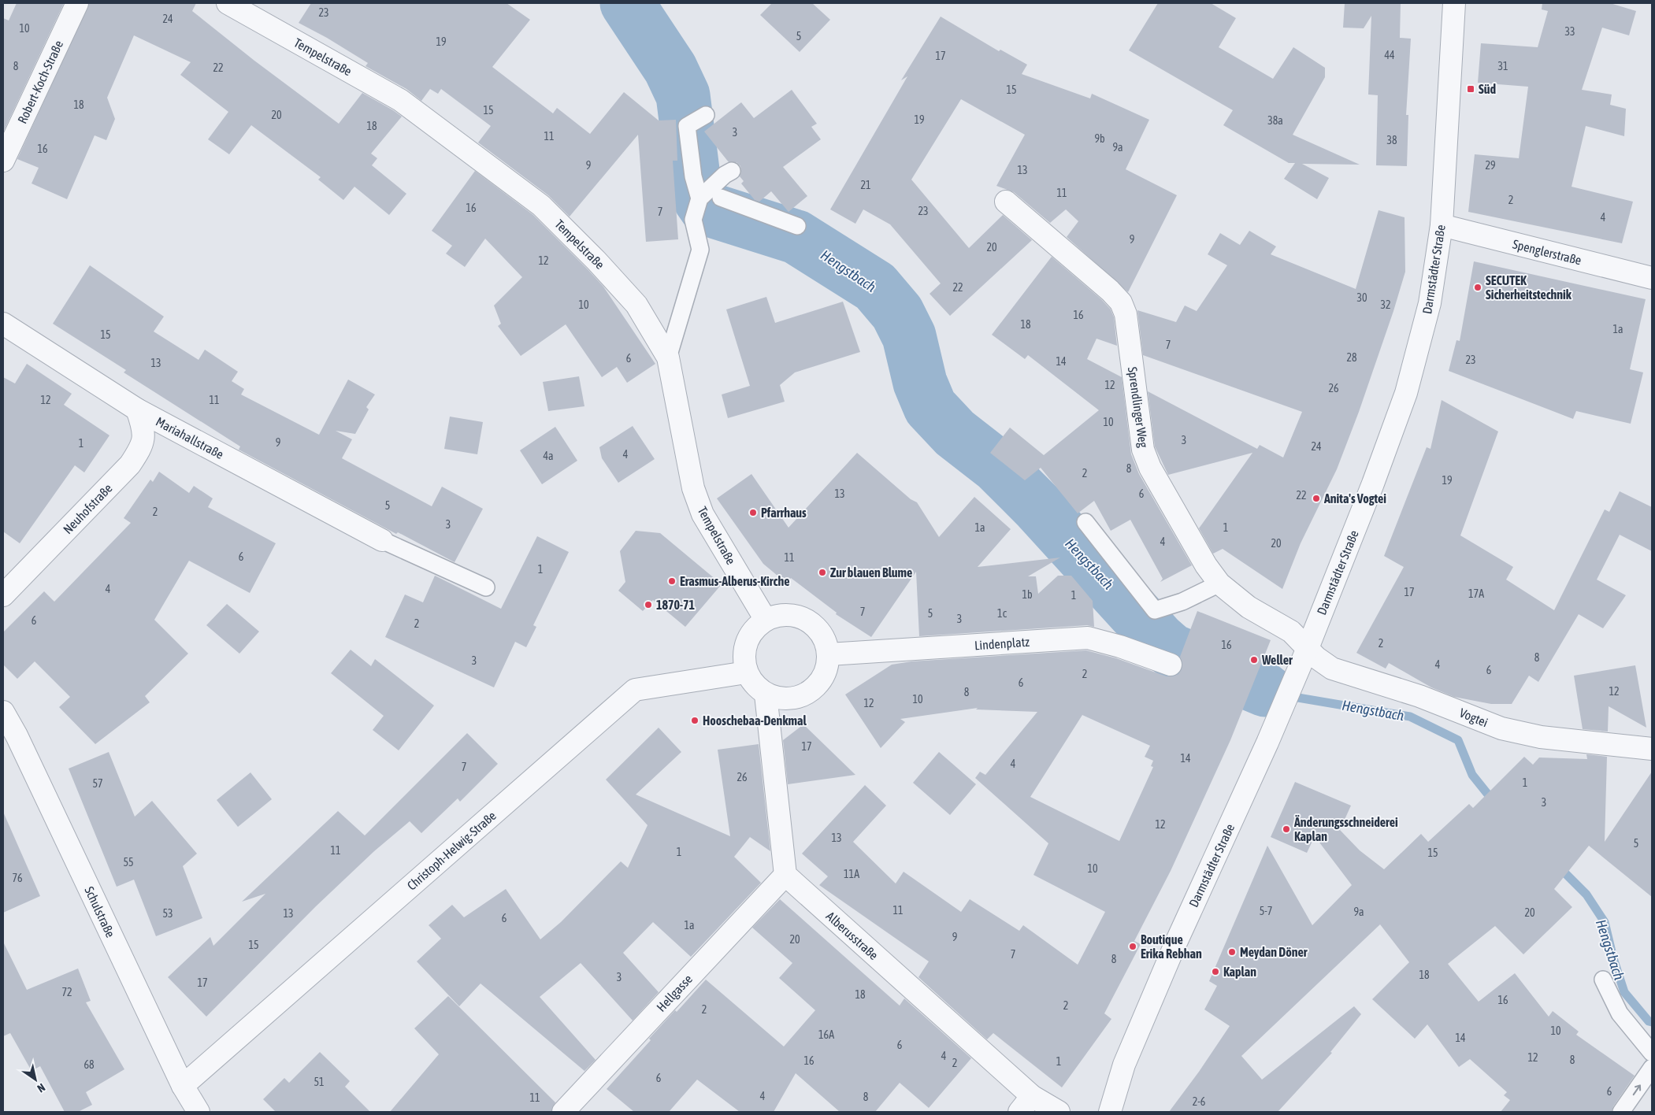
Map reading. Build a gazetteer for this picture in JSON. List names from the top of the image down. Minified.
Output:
{"streets":{"street":["Tempelstraße","Robert-Koch-Straße","Spenglerstraße","Darmstädter Straße","Sprendlinger Weg","Mariahallstraße","Neuhofstraße","Lindenplatz","Vogtei","Christoph-Helwig-Straße","Schulstraße","Alberusstraße","Hellgasse"]},"crossings":[["Tempelstraße","Lindenplatz"],["Tempelstraße","Christoph-Helwig-Straße"],["Spenglerstraße","Darmstädter Straße"],["Darmstädter Straße","Sprendlinger Weg"],["Darmstädter Straße","Vogtei"],["Sprendlinger Weg","Vogtei"],["Mariahallstraße","Neuhofstraße"],["Lindenplatz","Christoph-Helwig-Straße"],["Christoph-Helwig-Straße","Schulstraße"],["Alberusstraße","Hellgasse"]],"water":["Hengstbach"],"places":{"transit":["Süd"],"other":["SECUTEK Sicherheitstechnik","Anita's Vogtei","Pfarrhaus","Zur blauen Blume","Erasmus-Alberus-Kirche","1870-71","Weller","Hooschebaa-Denkmal","Änderungsschneiderei Kaplan","Boutique Erika Rebhan","Meydan Döner","Kaplan"]},"house_numbers":["23","24","10","33","5","19","44","17","8","31","22","15","18","15","20","19","38a","18","3","11","9b","38","9a","16","9","29","13","21","11","2","16","23","7","4","9","20","12","22","30","10","32","16","18","1a","15","7","28","6","23","14","13","12","26","12","11","10","3","9","1","24","4","4a","8","2","19","13","6","22","5","2","3","1a","1","4","20","6","11","1","4","17","17A","1b","1","7","5","1c","3","6","2","2","16","8","3","4","6","2","6","12","8","10","12","17","14","4","7","26","1","57","3","12","13","5","11","1","15","55","10","11A","76","11","5-7","9a","20","53","13","6","1a","9","20","15","7","8","18","3","17","72","18","16","2","2","10","16A","14","6","4","12","8","16","1","2","68","6","51","6","4","8","11","2-6"],"north":"bottom right"}
